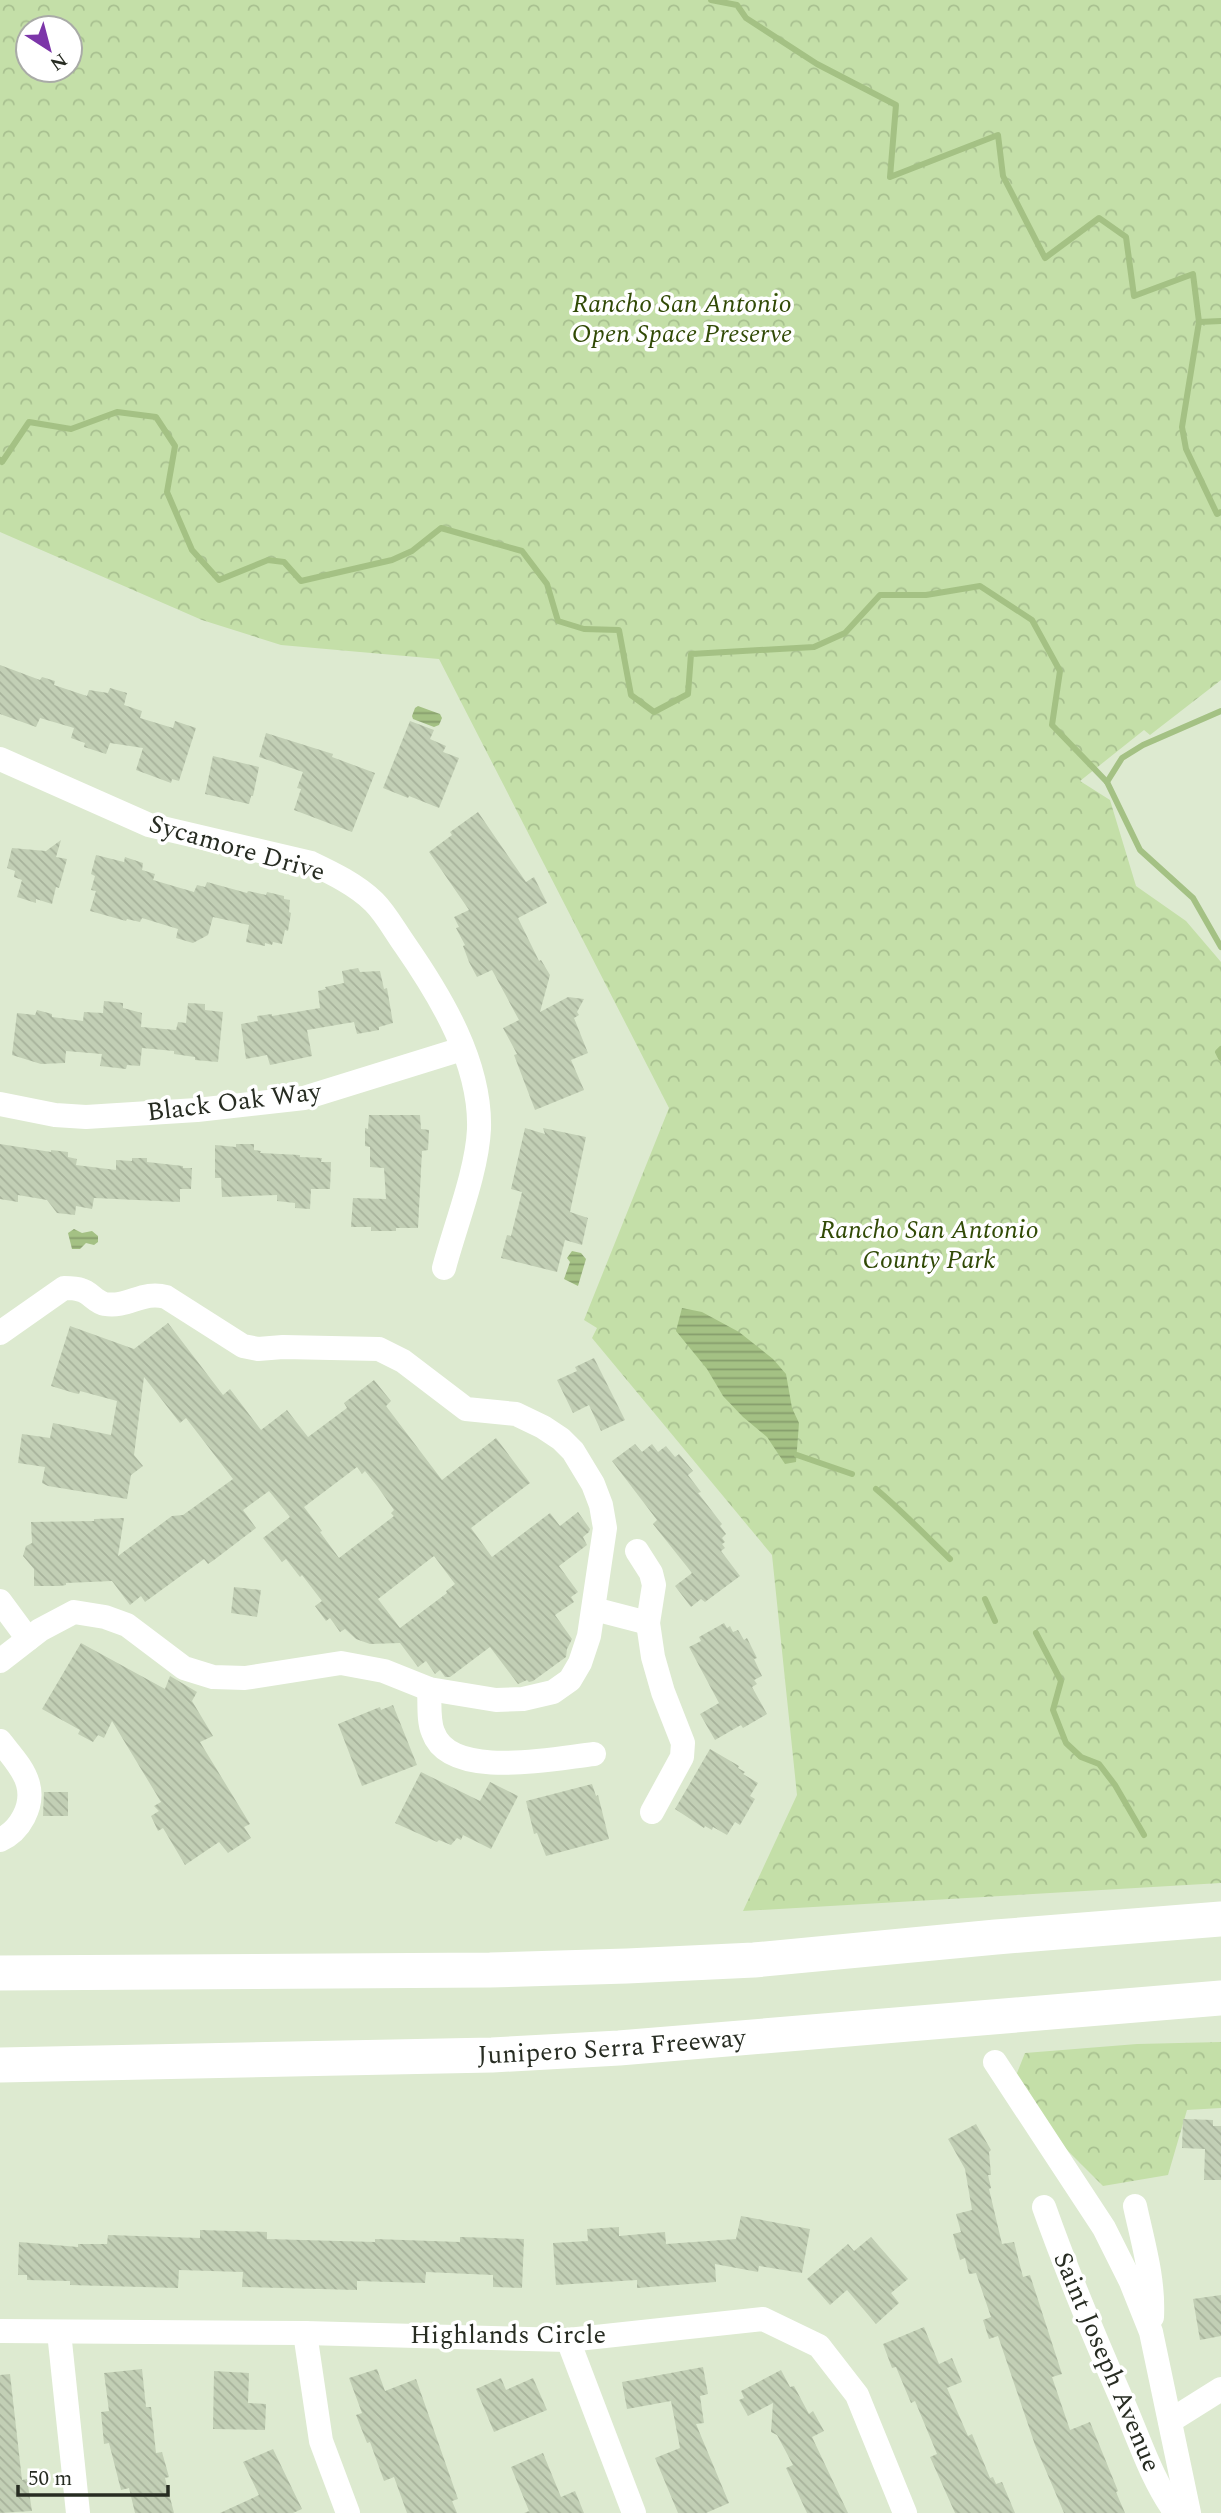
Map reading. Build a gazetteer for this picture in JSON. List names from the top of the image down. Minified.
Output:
{"streets":{"highway":["Junipero Serra Freeway"],"street":["Sycamore Drive","Black Oak Way","Highlands Circle","Saint Joseph Avenue"]},"crossings":[["Sycamore Drive","Black Oak Way"]],"parks":["Rancho San Antonio Open Space Preserve","Rancho San Antonio County Park"],"scale_bar":"50 m","north":"bottom right"}
